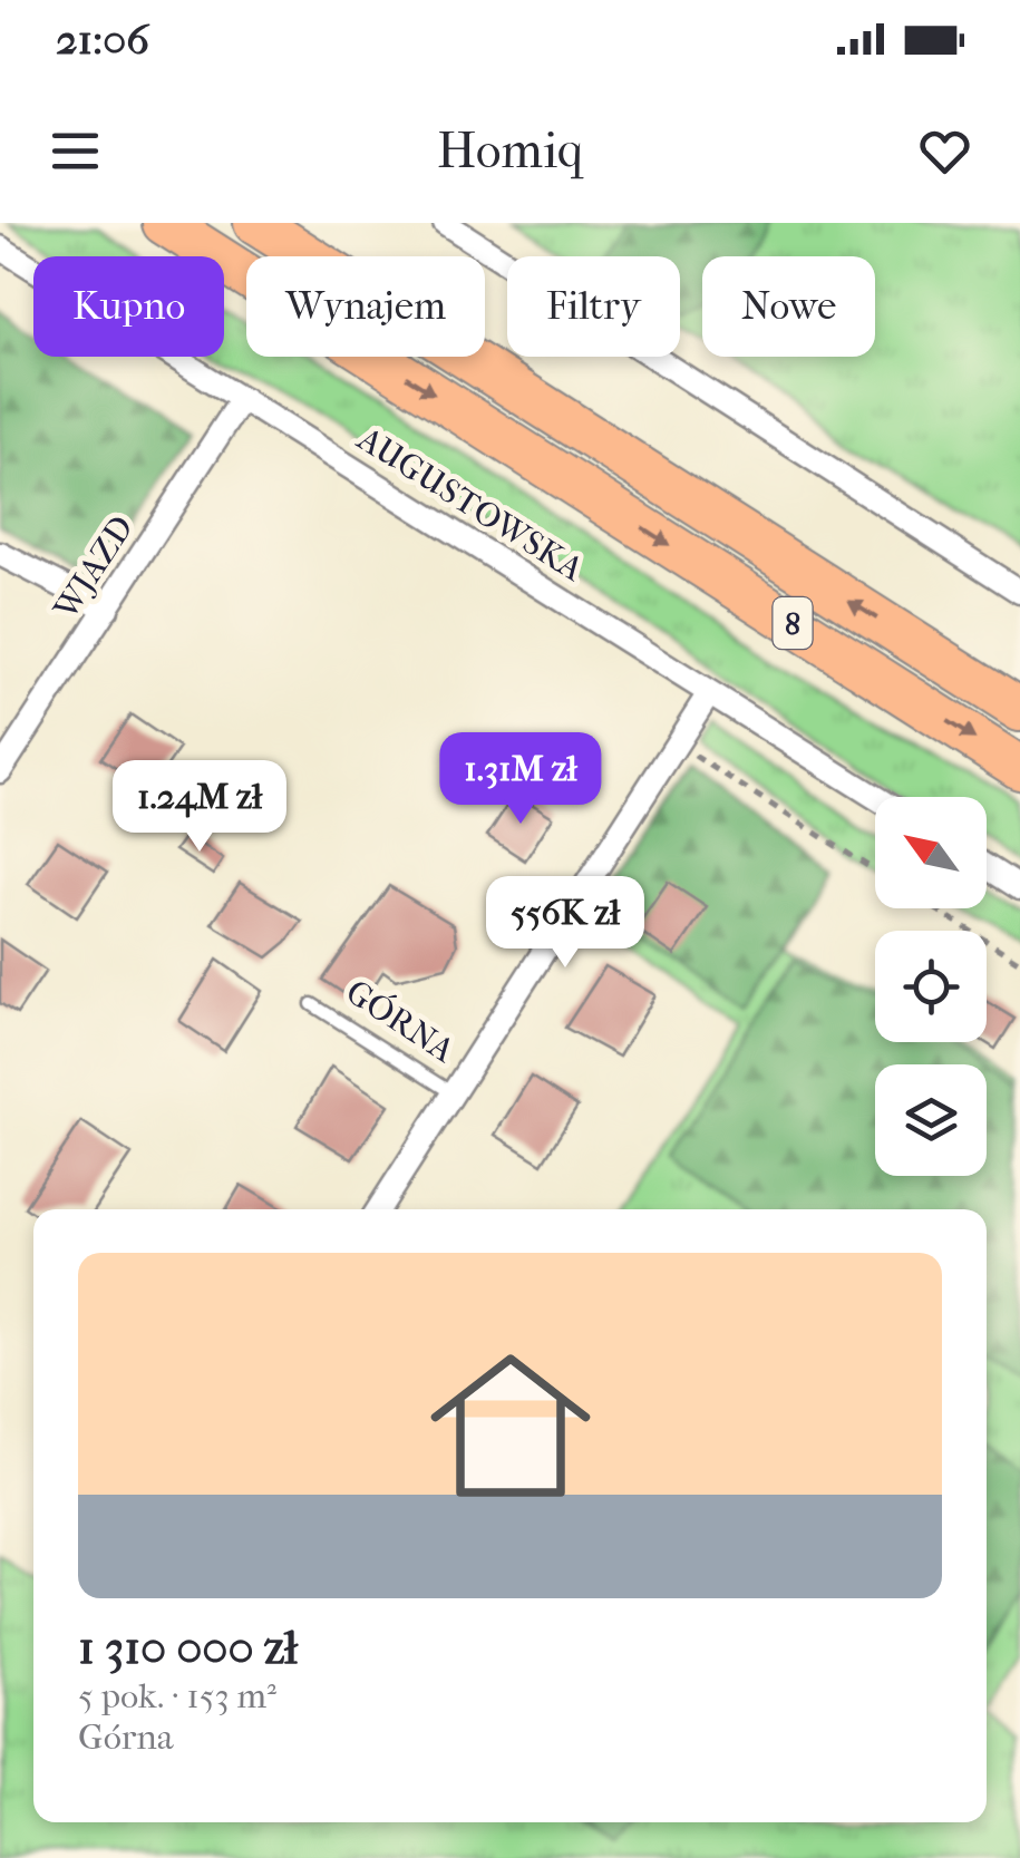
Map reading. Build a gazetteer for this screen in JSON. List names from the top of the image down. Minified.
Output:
{"streets":{"highway":["8"],"street":["AUGUSTOWSKA","WJAZD","GÓRNA"]},"crossings":[["AUGUSTOWSKA","WJAZD"],["AUGUSTOWSKA","GÓRNA"]],"north":"top left","page":{"status":"21:06","header":"Homiq","chip":["Kupno","Wynajem","Filtry","Nowe"],"price":["1.31M zł","1.24M zł","556K zł"],"list":[{"name":"1 310 000 zł","note":"5 pok. · 153 m² · Górna"}]}}
